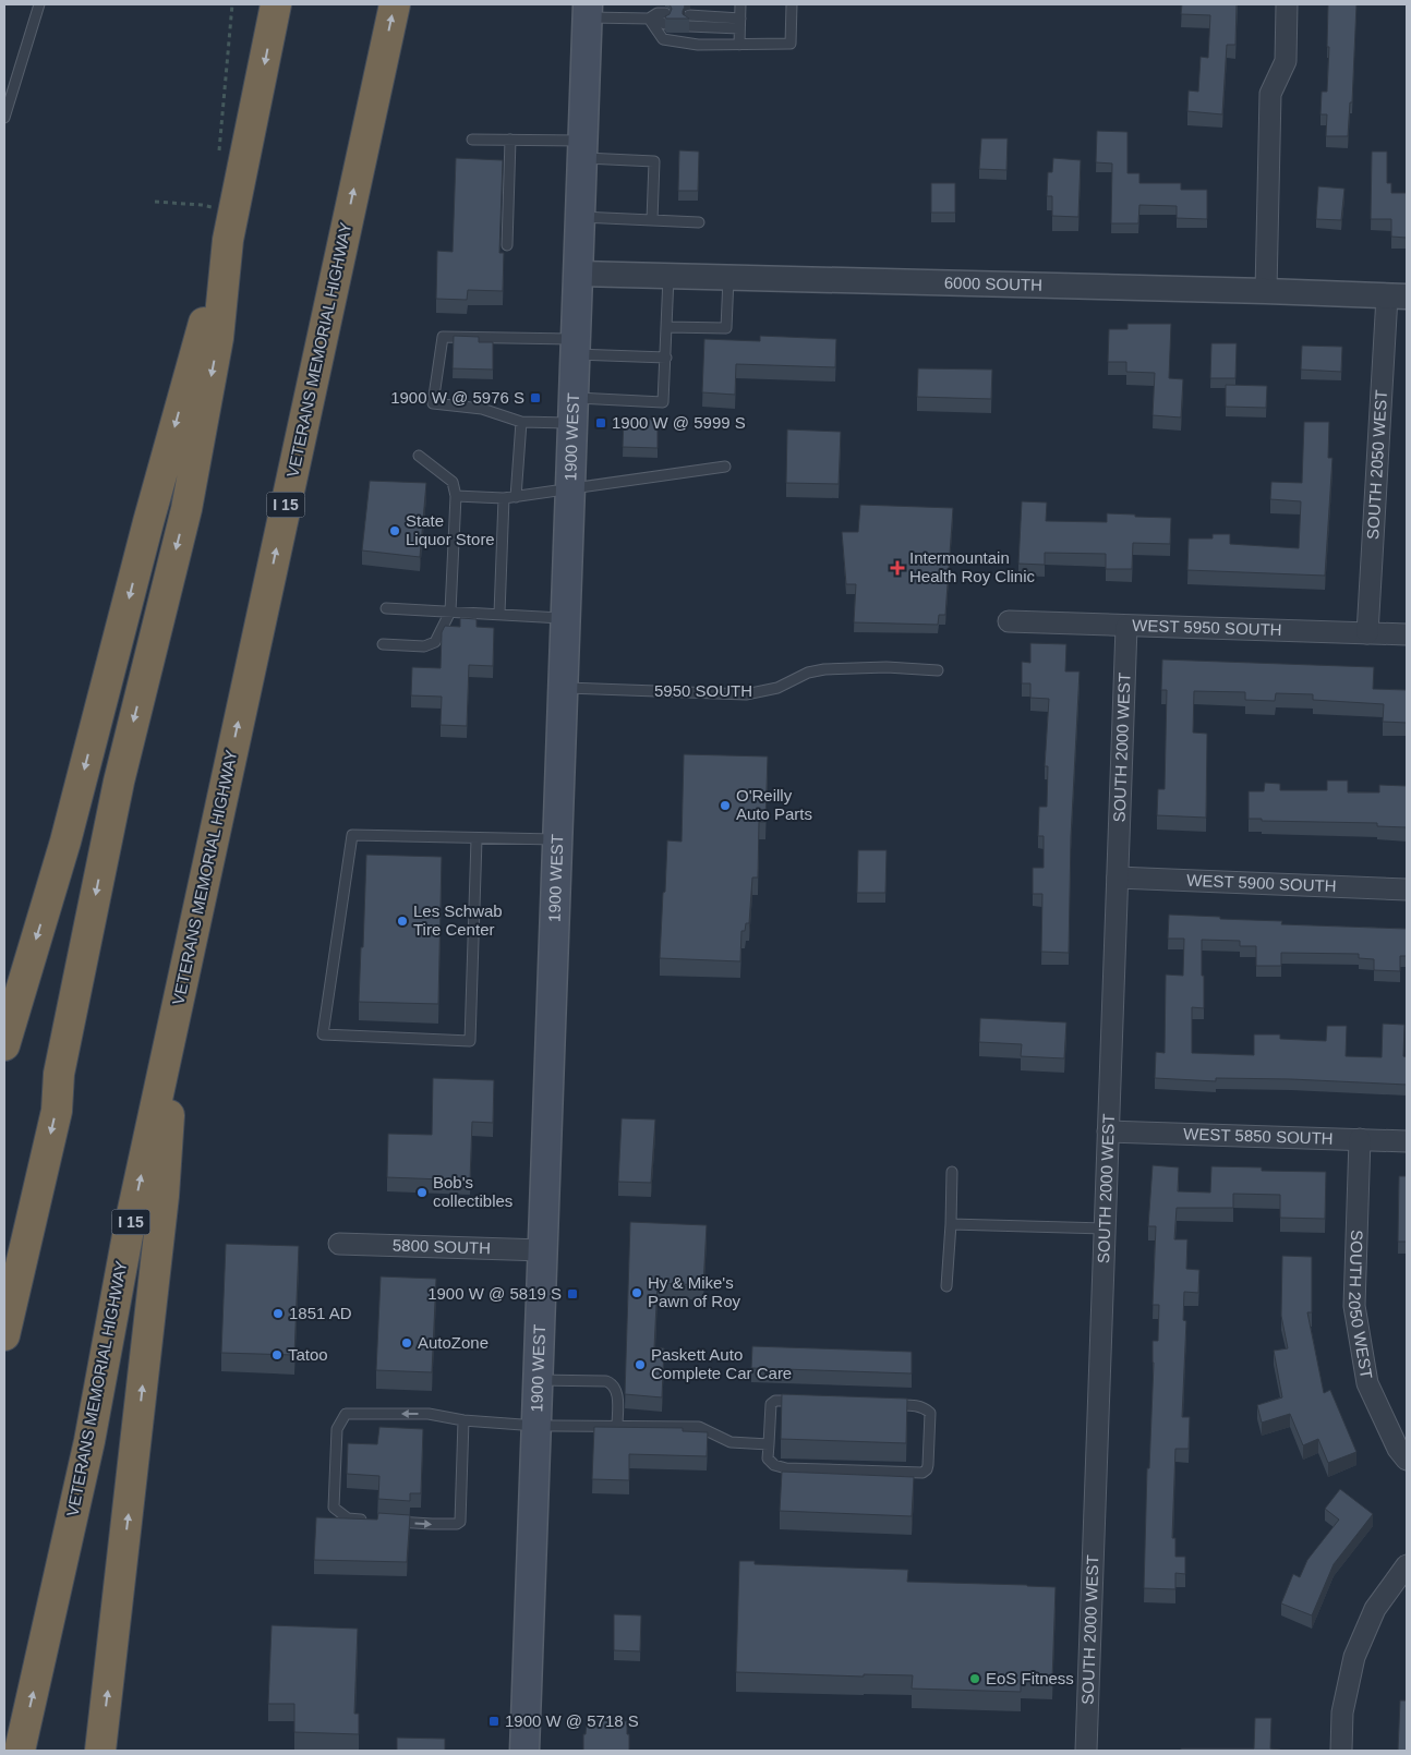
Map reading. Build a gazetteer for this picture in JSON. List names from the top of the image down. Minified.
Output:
{"streets":{"highway":["VETERANS MEMORIAL HIGHWAY","I 15"],"main road":["1900 WEST"],"street":["6000 SOUTH","SOUTH 2050 WEST","WEST 5950 SOUTH","SOUTH 2000 WEST","WEST 5900 SOUTH","WEST 5850 SOUTH","5800 SOUTH"],"lane":["5950 SOUTH"]},"crossings":[["6000 SOUTH","1900 WEST"],["6000 SOUTH","SOUTH 2050 WEST"],["1900 WEST","5950 SOUTH"],["1900 WEST","5800 SOUTH"],["SOUTH 2050 WEST","WEST 5950 SOUTH"],["SOUTH 2050 WEST","WEST 5850 SOUTH"],["WEST 5950 SOUTH","SOUTH 2000 WEST"],["SOUTH 2000 WEST","WEST 5900 SOUTH"],["SOUTH 2000 WEST","WEST 5850 SOUTH"]],"places":{"transit":["1900 W @ 5976 S","1900 W @ 5999 S","1900 W @ 5819 S","1900 W @ 5718 S"],"other":["State Liquor Store","O'Reilly Auto Parts","Les Schwab Tire Center","Bob's collectibles","Hy & Mike's Pawn of Roy","1851 AD","AutoZone","Tatoo","Paskett Auto Complete Car Care","EoS Fitness"],"health":["Intermountain Health Roy Clinic"]}}
